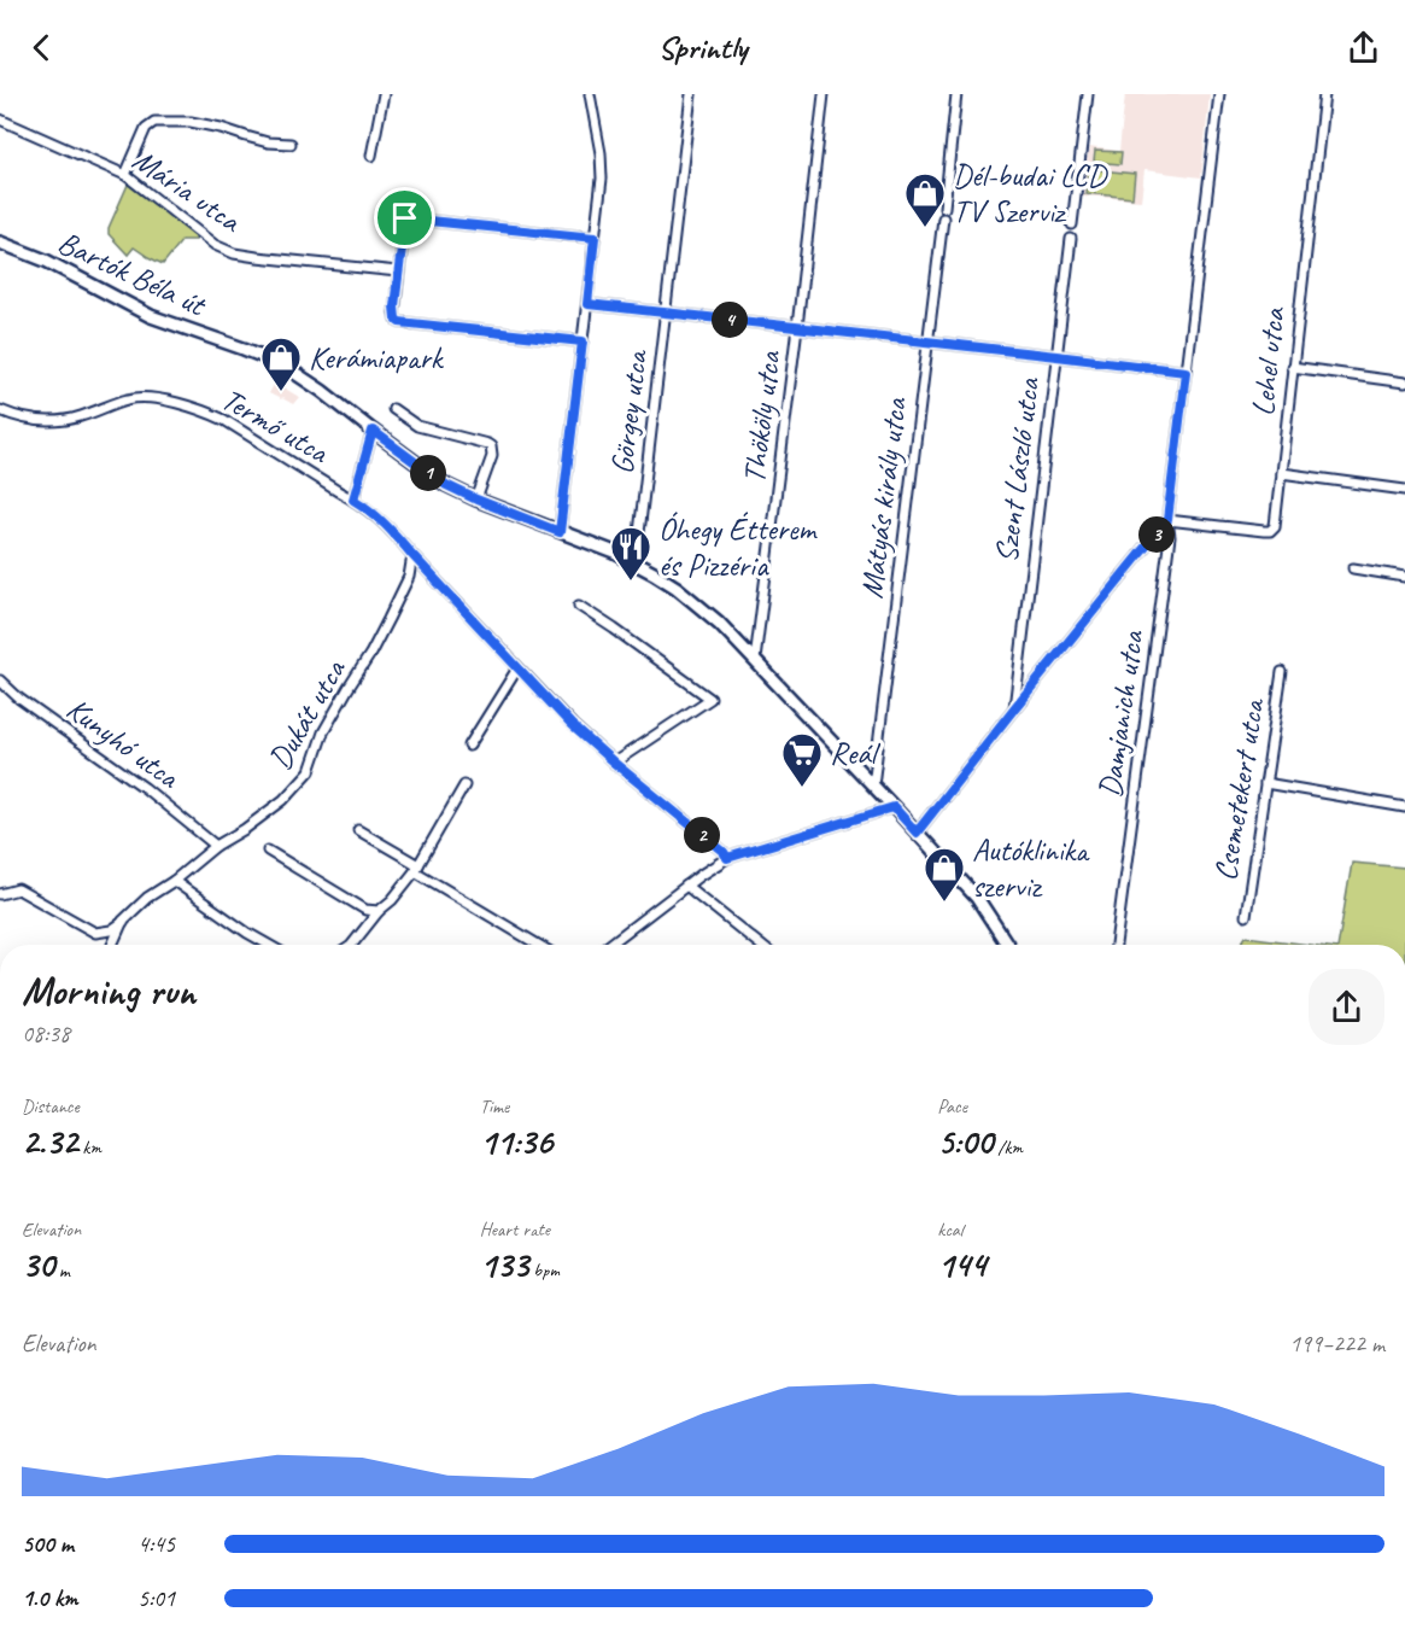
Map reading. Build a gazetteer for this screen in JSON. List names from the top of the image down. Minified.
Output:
{"streets":{"street":["Mária utca","Bartók Béla út","Lehel utca","Görgey utca","Thököly utca","Termő utca","Szent László utca","Mátyás király utca","Dukát utca","Damjanich utca","Kunyhó utca","Csemetekert utca"]},"crossings":[["Bartók Béla út","Görgey utca"],["Bartók Béla út","Thököly utca"],["Bartók Béla út","Mátyás király utca"],["Lehel utca","Damjanich utca"],["Termő utca","Dukát utca"],["Dukát utca","Kunyhó utca"]],"places":{"shop":["Dél-budai LCD TV Szerviz","Kerámiapark","Autóklinika szerviz"],"restaurant":["Óhegy Étterem és Pizzéria"],"supermarket":["Reál"]},"page":{"header":"Sprintly","pins":["4","1","3","2"],"heading":["Morning run","08:38"],"stats":[["Distance","2.32 km"],["Time","11:36"],["Pace","5:00 /km"],["Elevation","30 m"],["Heart rate","133 bpm"],["kcal","144"]],"chart":["Elevation","199–222 m"],"list":[{"name":"500 m","note":"4:45"},{"name":"1.0 km","note":"5:01"}]}}
